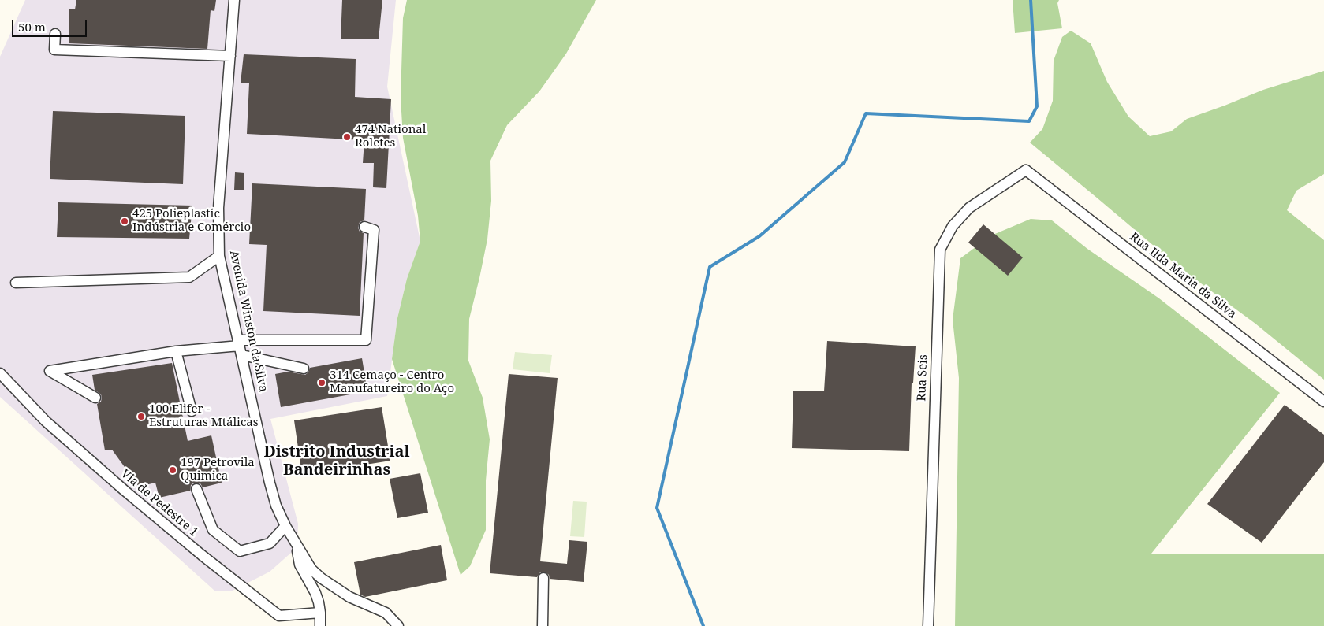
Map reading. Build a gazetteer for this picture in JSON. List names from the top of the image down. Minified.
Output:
{"streets":{"street":["Rua Ilda Maria da Silva","Avenida Winston da Silva","Rua Seis","Via de Pedestre 1"]},"crossings":[["Rua Ilda Maria da Silva","Rua Seis"]],"districts":["Distrito Industrial Bandeirinhas"],"places":["474 National Roletes","425 Polieplastic Indústria e Comércio","314 Cemaço - Centro Manufatureiro do Aço","100 Elifer - Estruturas Mtálicas","197 Petrovila Quimica"],"scale_bar":"50 m"}
